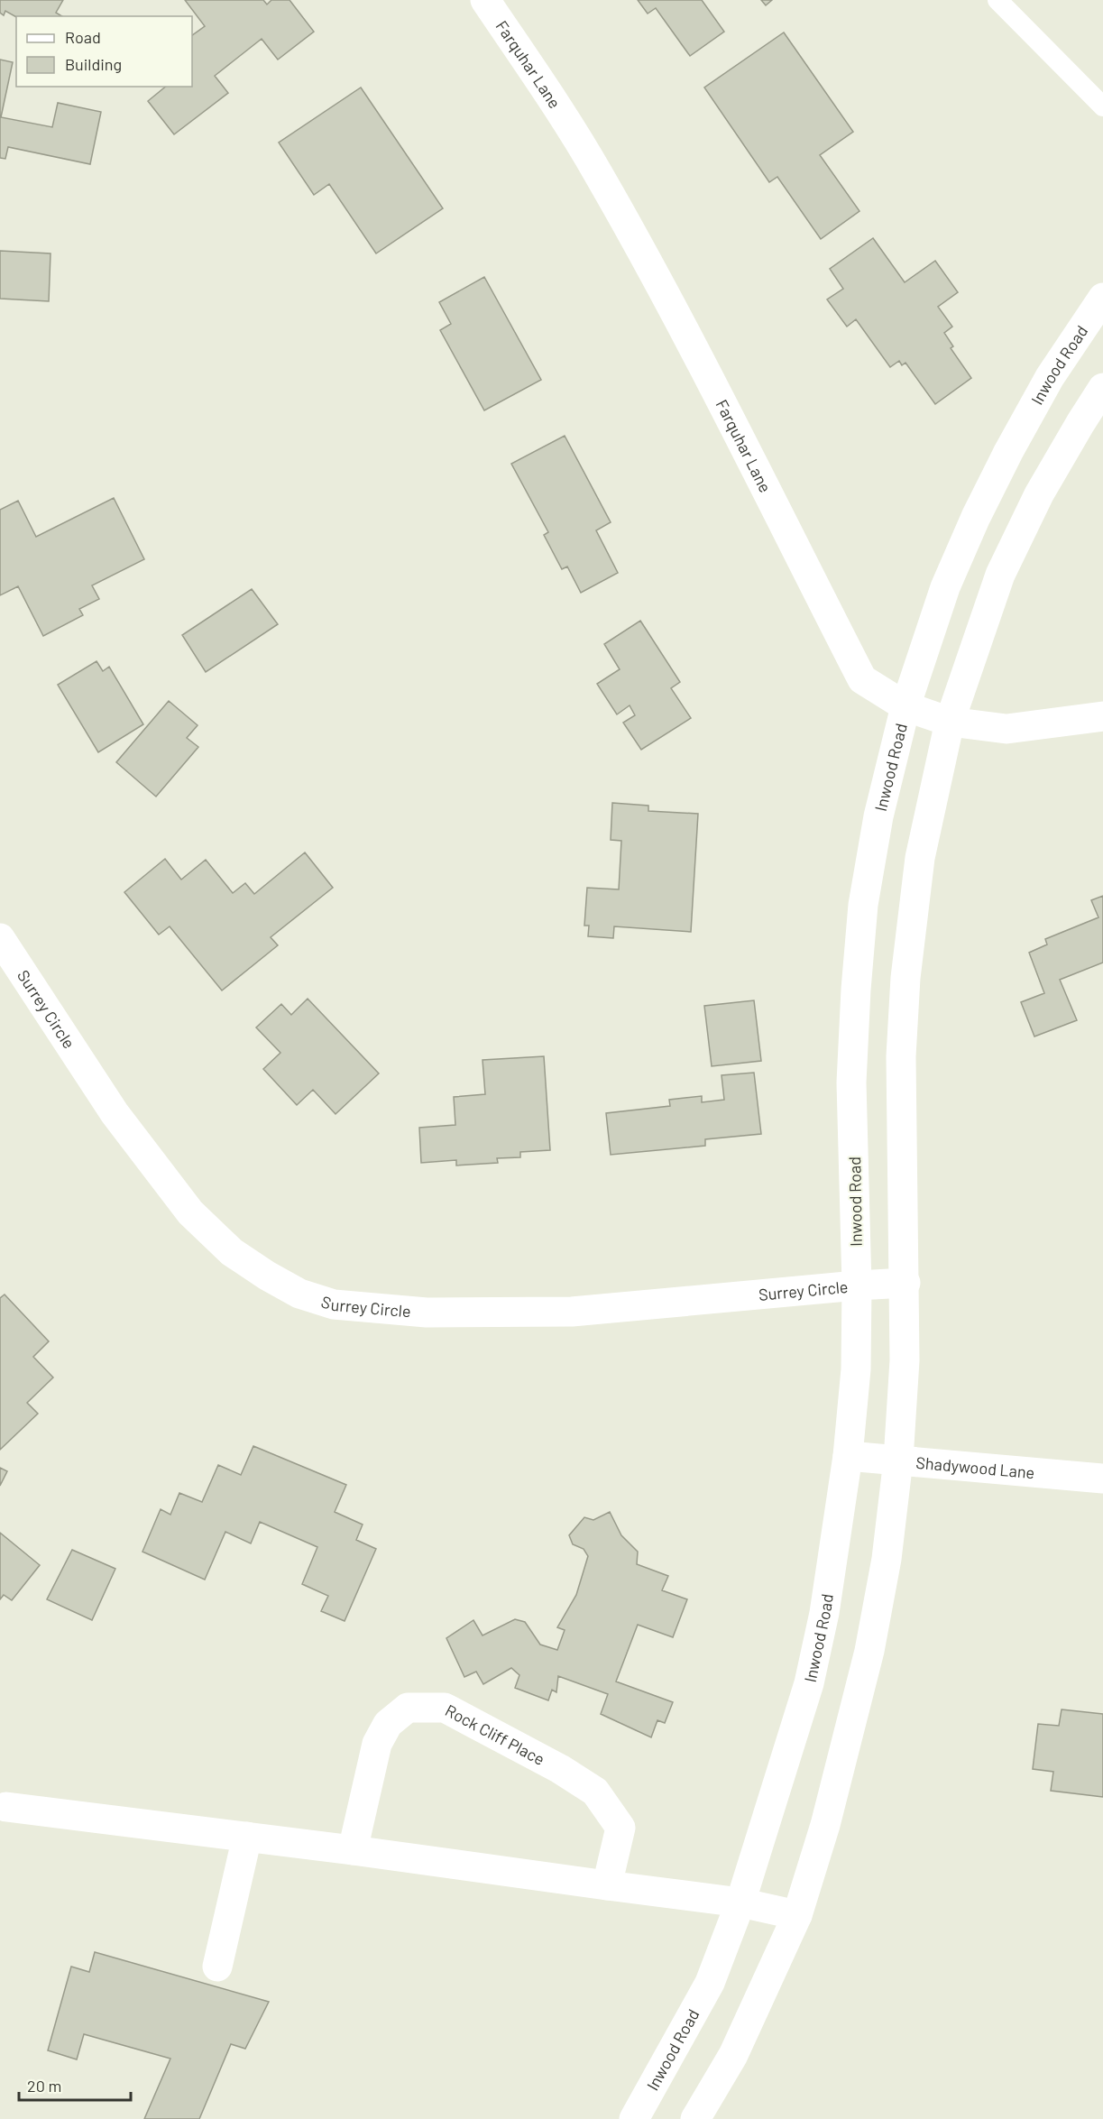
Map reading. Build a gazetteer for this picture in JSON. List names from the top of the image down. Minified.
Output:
{"streets":{"street":["Farquhar Lane","Inwood Road","Surrey Circle","Shadywood Lane","Rock Cliff Place"]},"crossings":[["Farquhar Lane","Inwood Road"],["Inwood Road","Surrey Circle"],["Inwood Road","Shadywood Lane"]],"legend":["Road","Building"],"scale_bar":"20 m"}
